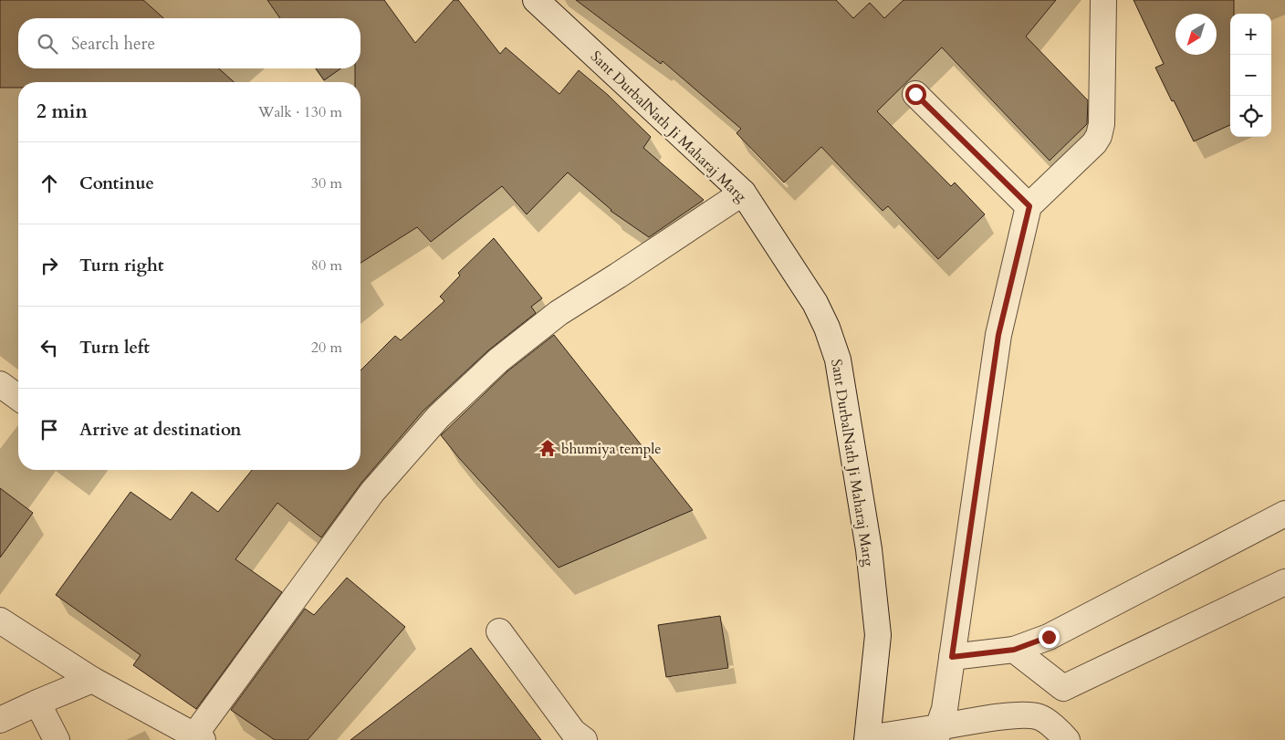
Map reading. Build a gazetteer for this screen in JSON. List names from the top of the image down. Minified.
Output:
{"streets":{"street":["Sant DurbalNath Ji Maharaj Marg"]},"places":{"temple":["bhumiya temple"]},"north":"bottom left","page":{"map_buttons":["+","−"],"search":"Search here","heading":["2 min","Walk · 130 m"],"list":[["Continue","30 m"],["Turn right","80 m"],["Turn left","20 m"],"Arrive at destination"]}}
